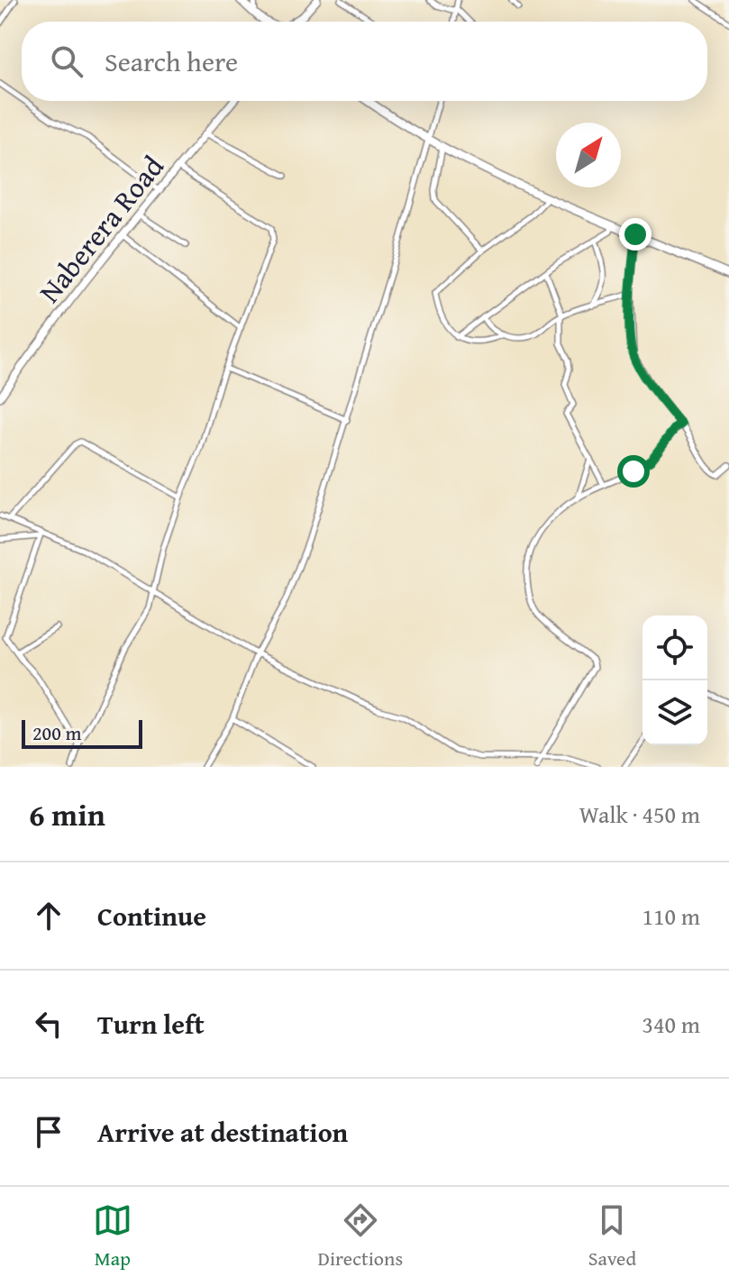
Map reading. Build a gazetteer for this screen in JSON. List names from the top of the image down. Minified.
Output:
{"streets":{"street":["Naberera Road"]},"scale_bar":"200 m","north":"top right","page":{"search":"Search here","scale":"200 m","heading":["6 min","Walk · 450 m"],"list":[["Continue","110 m"],["Turn left","340 m"],"Arrive at destination"],"nav":["Map","Directions","Saved"]}}
